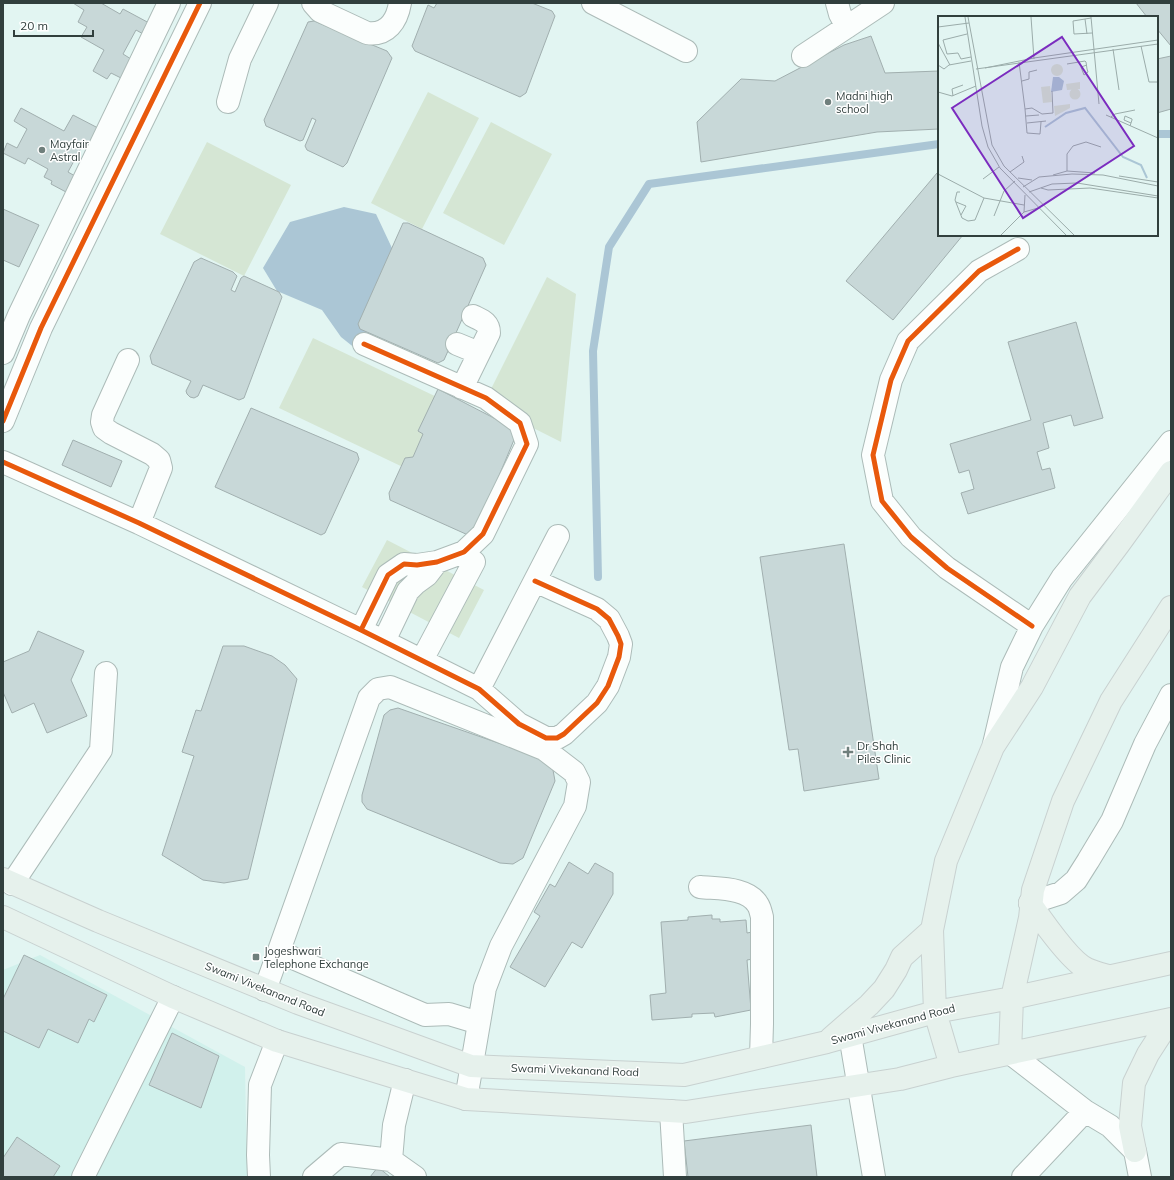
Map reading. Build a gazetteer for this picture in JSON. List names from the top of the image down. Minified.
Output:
{"streets":{"main road":["Swami Vivekanand Road"]},"places":{"other":["Madni high school","Mayfair Astral"],"health":["Dr Shah Piles Clinic"],"transit":["Jogeshwari Telephone Exchange"]},"scale_bar":"20 m"}
